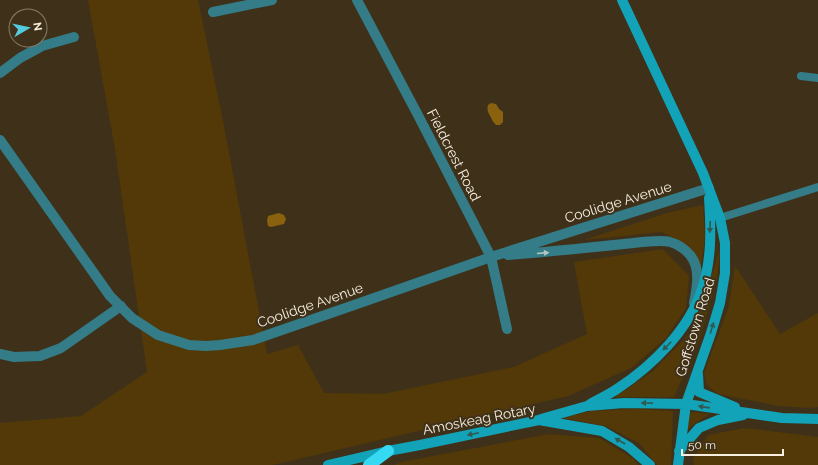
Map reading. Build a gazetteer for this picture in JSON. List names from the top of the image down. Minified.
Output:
{"streets":{"main road":["Goffstown Road","Amoskeag Rotary"],"street":["Fieldcrest Road","Coolidge Avenue"]},"crossings":[["Fieldcrest Road","Coolidge Avenue"],["Coolidge Avenue","Goffstown Road"]],"scale_bar":"50 m","north":"right"}
